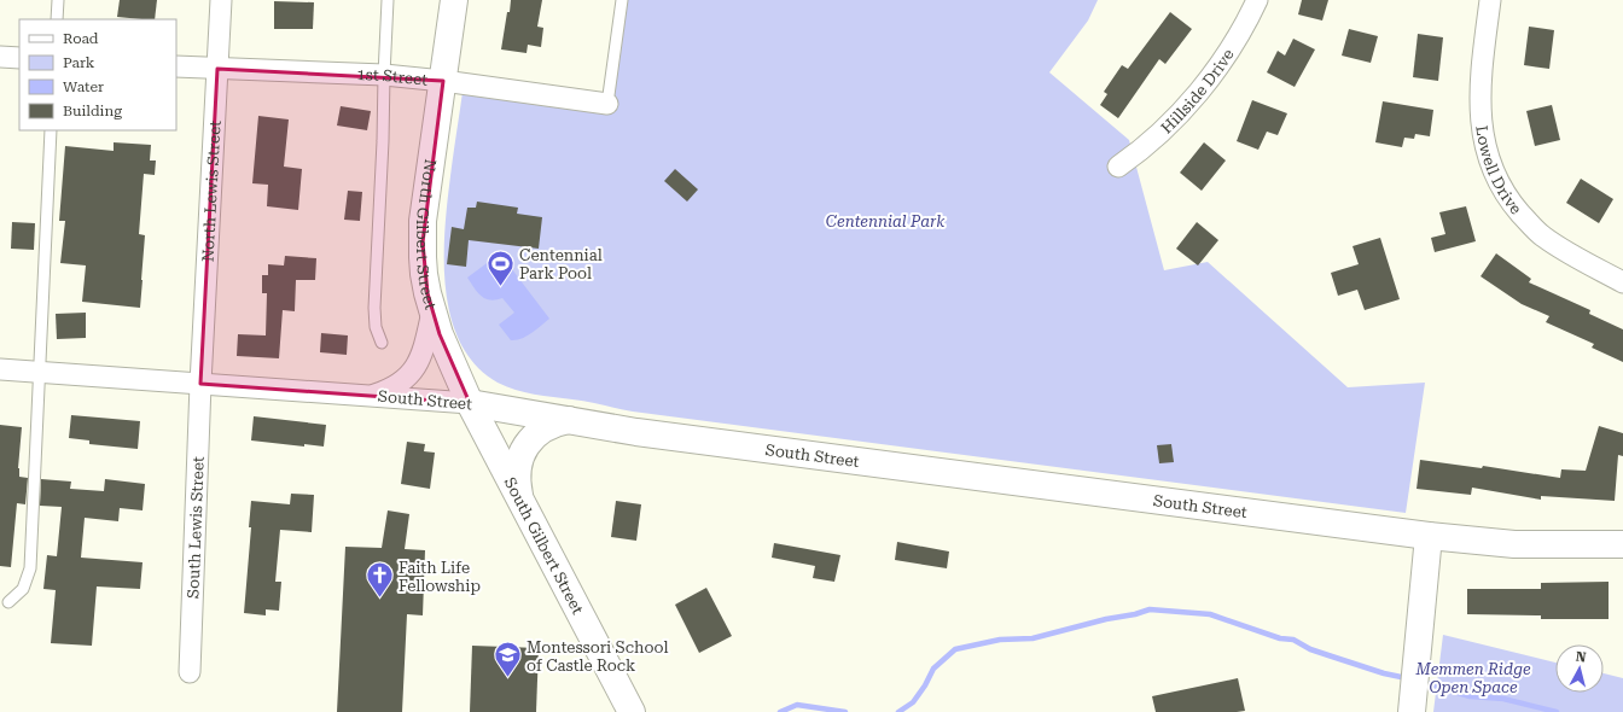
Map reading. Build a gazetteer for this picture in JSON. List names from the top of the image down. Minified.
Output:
{"streets":{"street":["1st Street","Hillside Drive","Lowell Drive","North Lewis Street","North Gilbert Street","South Street","South Lewis Street","South Gilbert Street"]},"crossings":[["1st Street","North Lewis Street"],["1st Street","North Gilbert Street"],["North Lewis Street","South Street"],["North Lewis Street","South Lewis Street"],["North Gilbert Street","South Street"],["North Gilbert Street","South Gilbert Street"],["South Street","South Lewis Street"],["South Street","South Gilbert Street"]],"parks":["Centennial Park","Memmen Ridge Open Space"],"places":{"sports":["Centennial Park Pool"],"church":["Faith Life Fellowship"],"school or university":["Montessori School of Castle Rock"]},"legend":["Road","Park","Water","Building"],"north":"top"}
